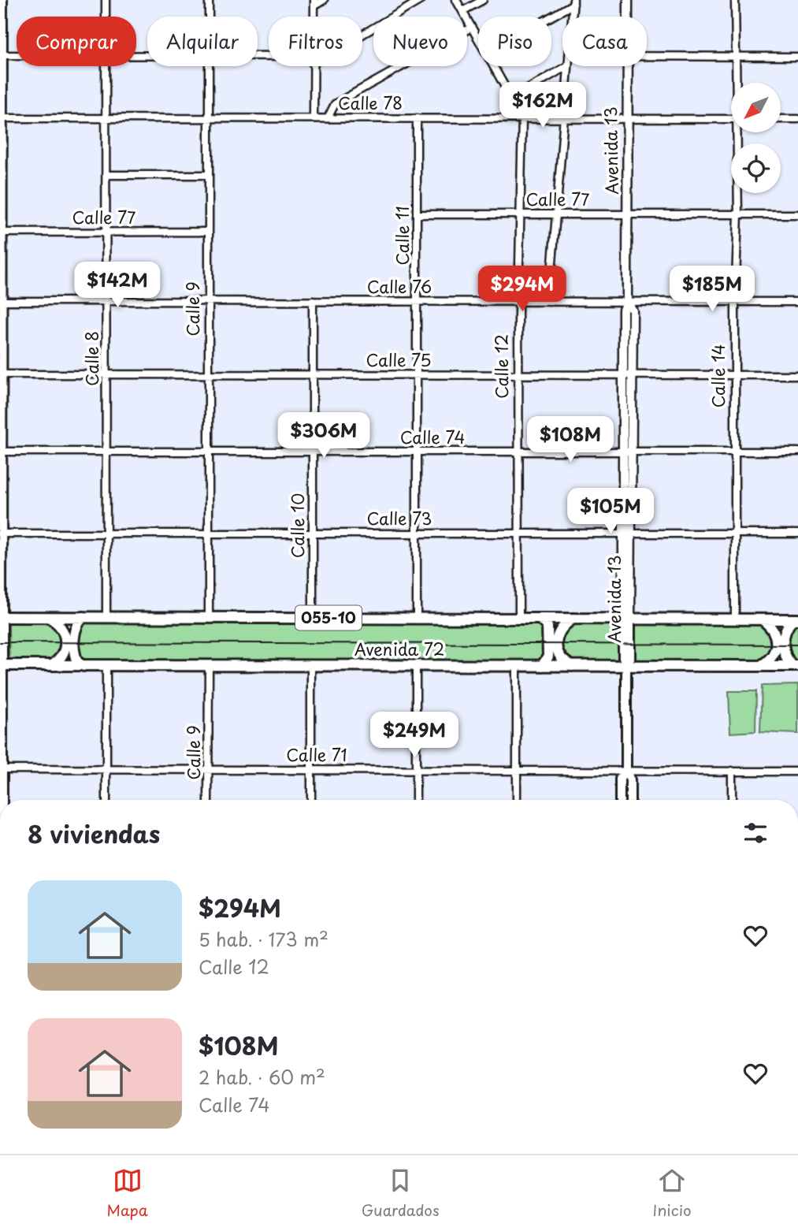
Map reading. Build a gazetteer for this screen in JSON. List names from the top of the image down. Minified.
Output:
{"streets":{"main road":["Avenida 13","055-10","Avenida 72"],"street":["Calle 78","Calle 77","Calle 11","Calle 76","Calle 9","Calle 8","Calle 75","Calle 12","Calle 14","Calle 74","Calle 73","Calle 10","Calle 71"]},"crossings":[["Calle 78","Avenida 13"],["Calle 78","Calle 11"],["Calle 78","Calle 9"],["Calle 78","Calle 8"],["Calle 78","Calle 12"],["Avenida 13","Calle 77"],["Avenida 13","Calle 76"],["Avenida 13","Calle 75"],["Avenida 13","Calle 74"],["Avenida 13","Calle 73"],["Avenida 13","Avenida 72"],["Avenida 13","Calle 71"],["Calle 77","Calle 11"],["Calle 77","Calle 9"],["Calle 77","Calle 8"],["Calle 77","Calle 12"],["Calle 77","Calle 14"],["Calle 11","Calle 76"],["Calle 11","Calle 75"],["Calle 11","Calle 74"],["Calle 11","Calle 73"],["Calle 11","Avenida 72"],["Calle 76","Calle 9"],["Calle 76","Calle 8"],["Calle 76","Calle 12"],["Calle 76","Calle 14"],["Calle 76","Calle 10"],["Calle 9","Calle 75"],["Calle 9","Calle 74"],["Calle 9","Calle 73"],["Calle 9","Avenida 72"],["Calle 9","Calle 71"],["Calle 8","Calle 75"],["Calle 8","Calle 74"],["Calle 8","Calle 73"],["Calle 8","Avenida 72"],["Calle 75","Calle 12"],["Calle 75","Calle 14"],["Calle 75","Calle 10"],["Calle 12","Calle 74"],["Calle 12","Calle 73"],["Calle 12","Avenida 72"],["Calle 14","Calle 74"],["Calle 14","Calle 73"],["Calle 14","Avenida 72"],["Calle 74","Calle 10"],["Calle 73","Calle 10"],["Calle 10","Avenida 72"]],"north":"bottom left","page":{"chip":["Comprar","Alquilar","Filtros","Nuevo","Piso","Casa"],"price":["$162M","$142M","$294M","$185M","$306M","$108M","$105M","$249M"],"heading":"8 viviendas","list":[{"name":"$294M","note":"5 hab. · 173 m² · Calle 12"},{"name":"$108M","note":"2 hab. · 60 m² · Calle 74"}],"tabs":["Mapa","Guardados","Inicio"]}}
